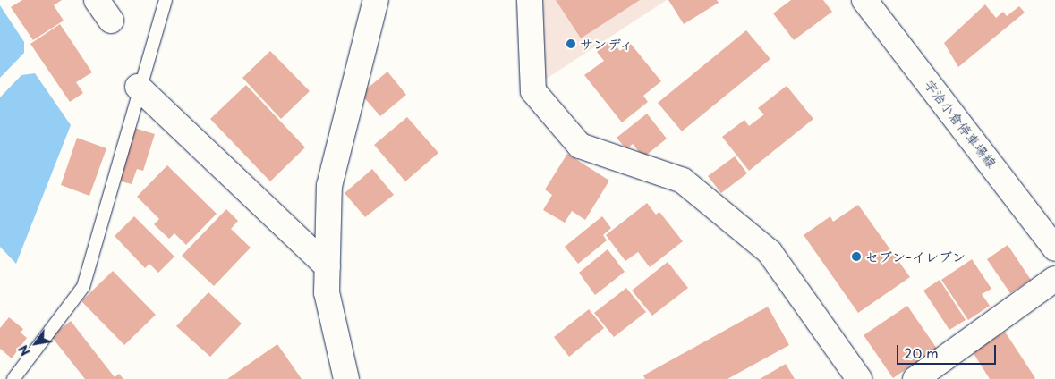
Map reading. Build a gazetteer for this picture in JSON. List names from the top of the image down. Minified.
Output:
{"streets":{"street":["宇治小倉停車場線"]},"places":["サンディ","セブン-イレブン"],"scale_bar":"20 m","north":"bottom left"}
